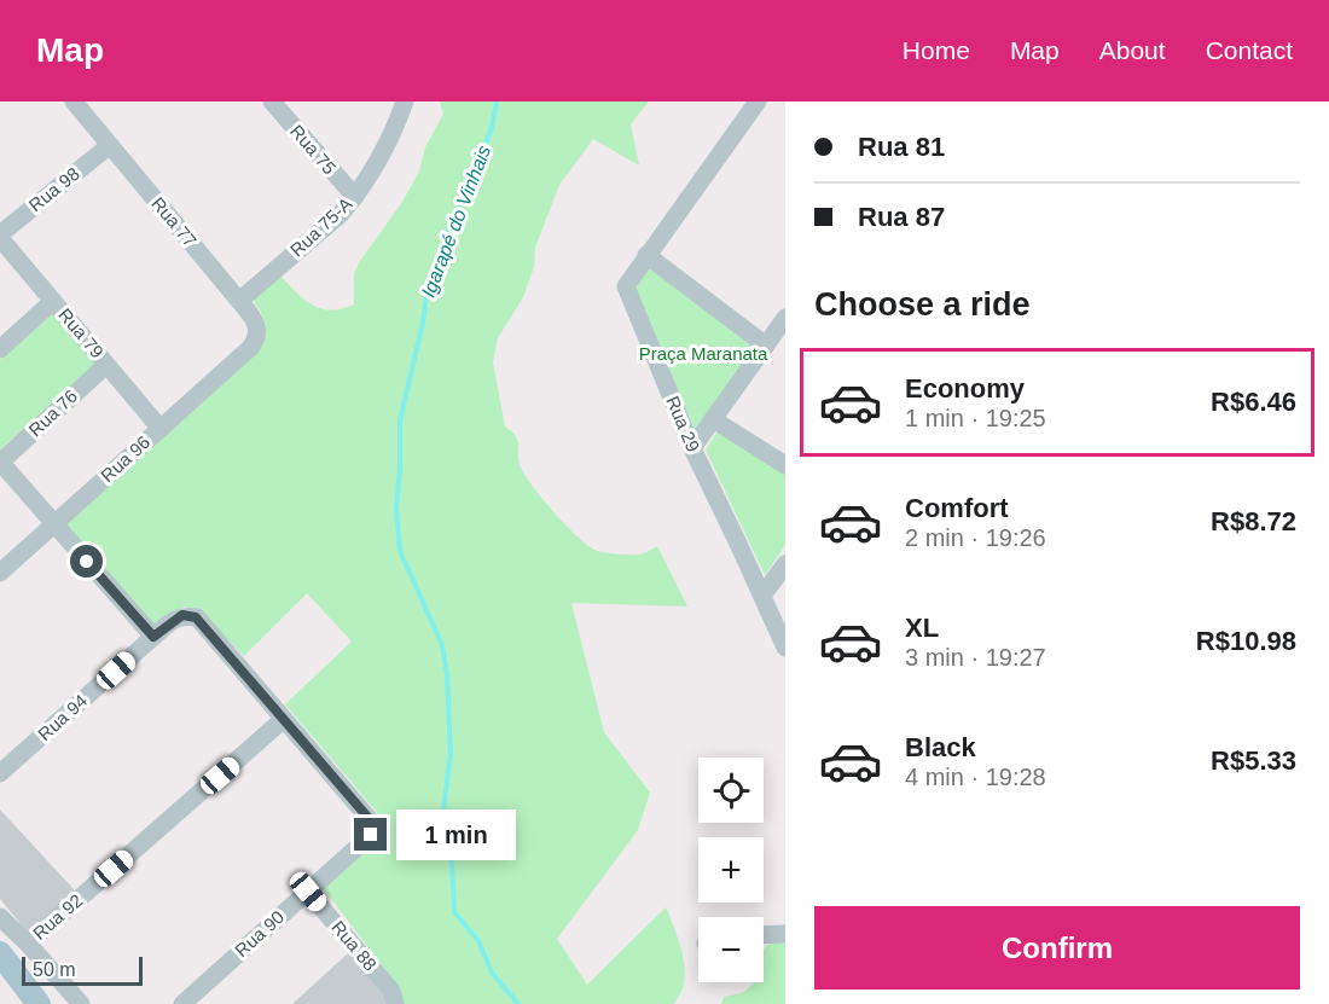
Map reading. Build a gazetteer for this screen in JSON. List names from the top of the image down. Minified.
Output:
{"streets":{"street":["Rua 75","Rua 98","Rua 77","Rua 75-A","Rua 79","Rua 76","Rua 29","Rua 96","Rua 94","Rua 92","Rua 90","Rua 88"]},"crossings":[["Rua 75","Rua 75-A"],["Rua 98","Rua 77"],["Rua 98","Rua 79"],["Rua 77","Rua 75-A"],["Rua 77","Rua 96"],["Rua 79","Rua 76"],["Rua 79","Rua 96"],["Rua 94","Rua 92"],["Rua 94","Rua 90"],["Rua 92","Rua 90"],["Rua 90","Rua 88"]],"water":["Igarapé do Vinhais"],"parks":["Praça Maranata"],"scale_bar":"50 m","page":{"header":"Map","nav":["Home","Map","About","Contact"],"banner":["Rua 81","Rua 87"],"heading":"Choose a ride","list":[{"name":"Economy","note":"1 min · 19:25","value":"R$6.46"},{"name":"Comfort","note":"2 min · 19:26","value":"R$8.72"},{"name":"XL","note":"3 min · 19:27","value":"R$10.98"},{"name":"Black","note":"4 min · 19:28","value":"R$5.33"}],"map_buttons":["+","−"],"bubble":"1 min","buttons":"Confirm","scale":"50 m"}}
